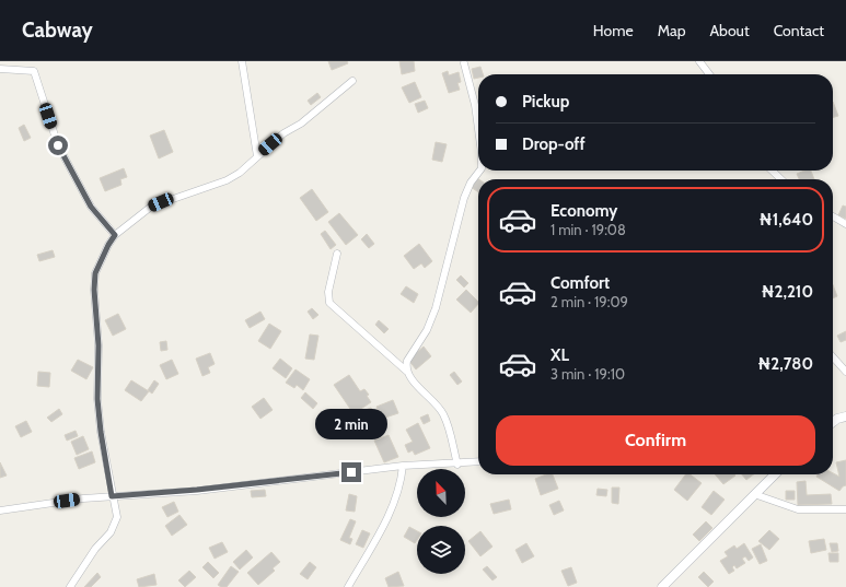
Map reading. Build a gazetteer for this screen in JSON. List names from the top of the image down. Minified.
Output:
{"north":"top left","page":{"header":"Cabway","nav":["Home","Map","About","Contact"],"banner":["Pickup","Drop-off"],"list":[{"name":"Economy","note":"1 min · 19:08","value":"₦1,640"},{"name":"Comfort","note":"2 min · 19:09","value":"₦2,210"},{"name":"XL","note":"3 min · 19:10","value":"₦2,780"}],"buttons":"Confirm","bubble":"2 min"}}
